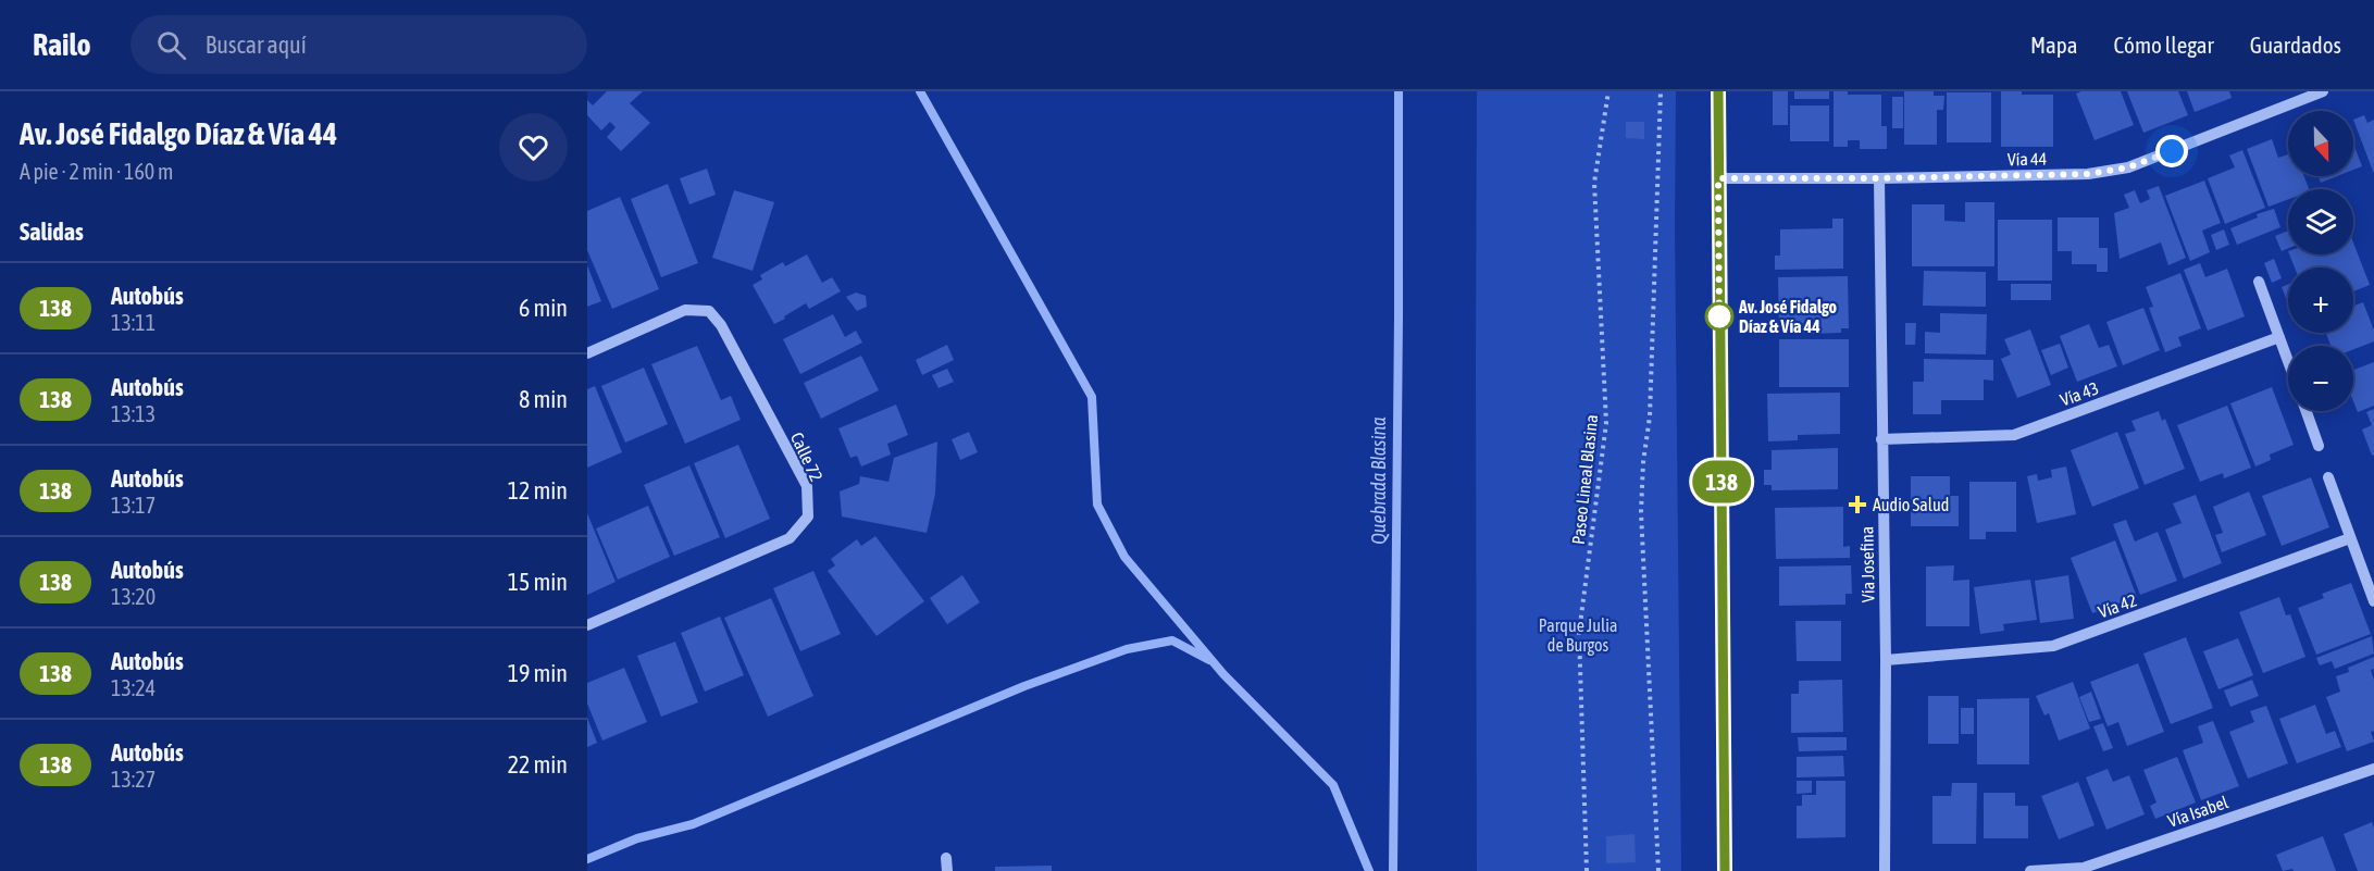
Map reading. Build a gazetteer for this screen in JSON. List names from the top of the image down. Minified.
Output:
{"streets":{"street":["Vía 44","Vía 43","Calle 72","Vía Josefina","Vía 42","Vía Isabel"],"path":["Paseo Lineal Blasina"]},"crossings":[["Vía 44","Vía Josefina"],["Vía 43","Vía Josefina"],["Vía Josefina","Vía 42"]],"water":["Quebrada Blasina"],"parks":["Parque Julia de Burgos"],"places":{"other":["Av. José Fidalgo Díaz & Vía 44"],"health":["Audio Salud"]},"lines":["bus line 138"],"north":"bottom","page":{"header":"Railo","search":"Buscar aquí","nav":["Mapa","Cómo llegar","Guardados"],"heading":[["Av. José Fidalgo Díaz & Vía 44","A pie · 2 min · 160 m"],"Salidas"],"on_map":"138","map_buttons":["+","−"],"list":[{"mark":"138","name":"Autobús","note":"13:11","value":"6 min"},{"mark":"138","name":"Autobús","note":"13:13","value":"8 min"},{"mark":"138","name":"Autobús","note":"13:17","value":"12 min"},{"mark":"138","name":"Autobús","note":"13:20","value":"15 min"},{"mark":"138","name":"Autobús","note":"13:24","value":"19 min"},{"mark":"138","name":"Autobús","note":"13:27","value":"22 min"}]}}
